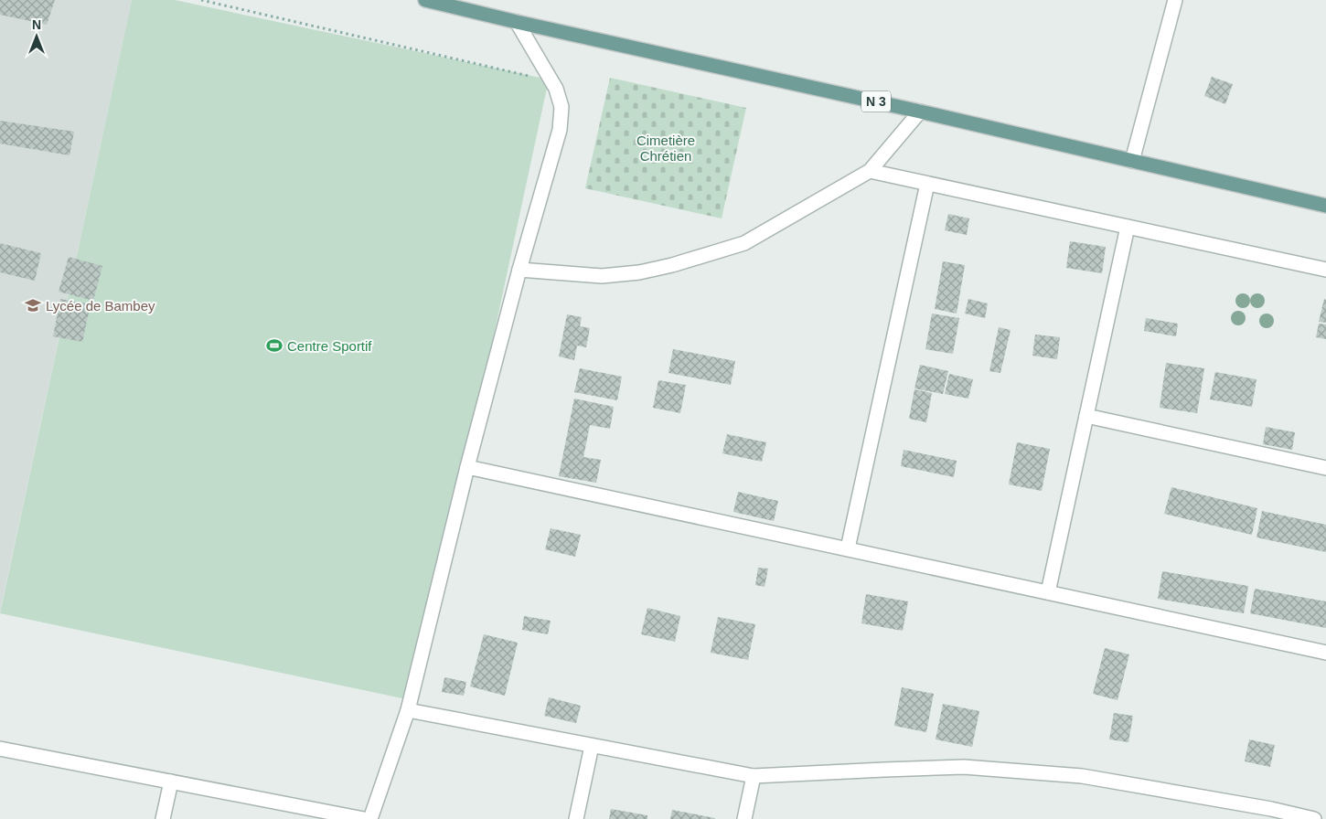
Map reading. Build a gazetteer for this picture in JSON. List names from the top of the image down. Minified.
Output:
{"streets":{"main road":["N 3"]},"parks":["Cimetière Chrétien"],"places":{"school or university":["Lycée de Bambey"],"sports":["Centre Sportif"]},"north":"top"}
